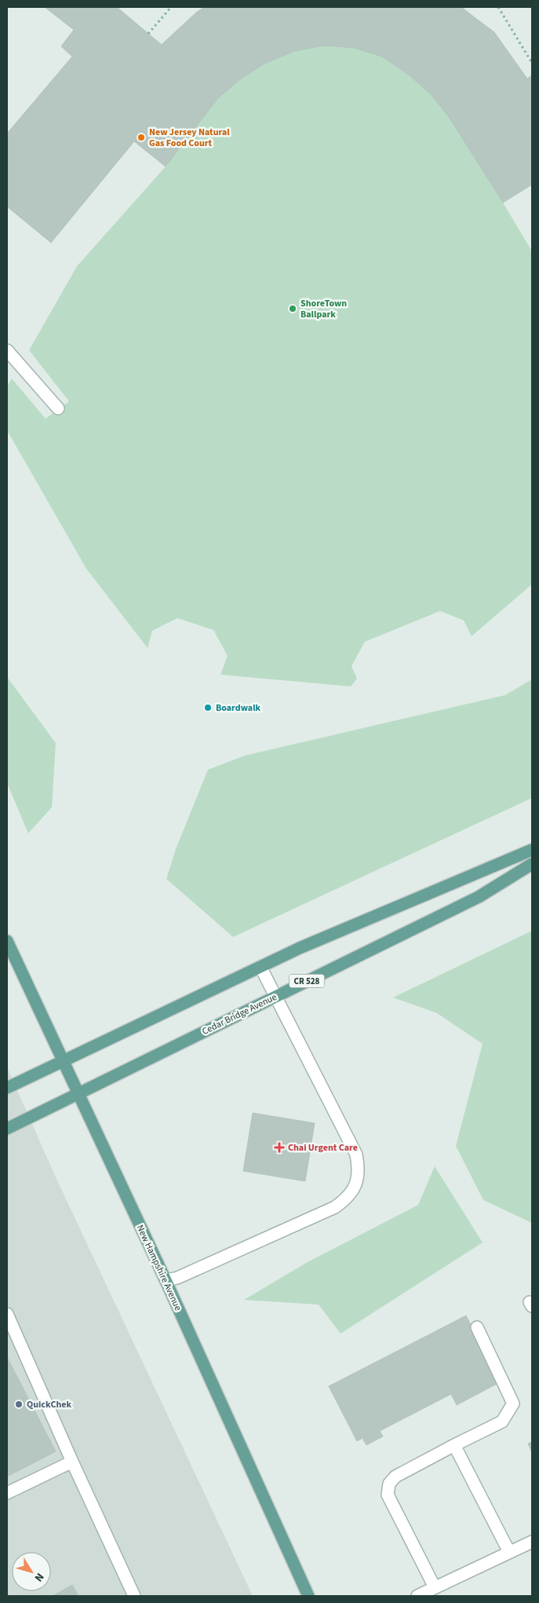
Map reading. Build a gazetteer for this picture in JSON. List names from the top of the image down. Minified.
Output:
{"streets":{"main road":["CR 528","Cedar Bridge Avenue","New Hampshire Avenue"]},"crossings":[["Cedar Bridge Avenue","New Hampshire Avenue"]],"places":{"other":["New Jersey Natural Gas Food Court","ShoreTown Ballpark","Boardwalk","QuickChek"],"health":["Chai Urgent Care"]},"north":"bottom right"}
